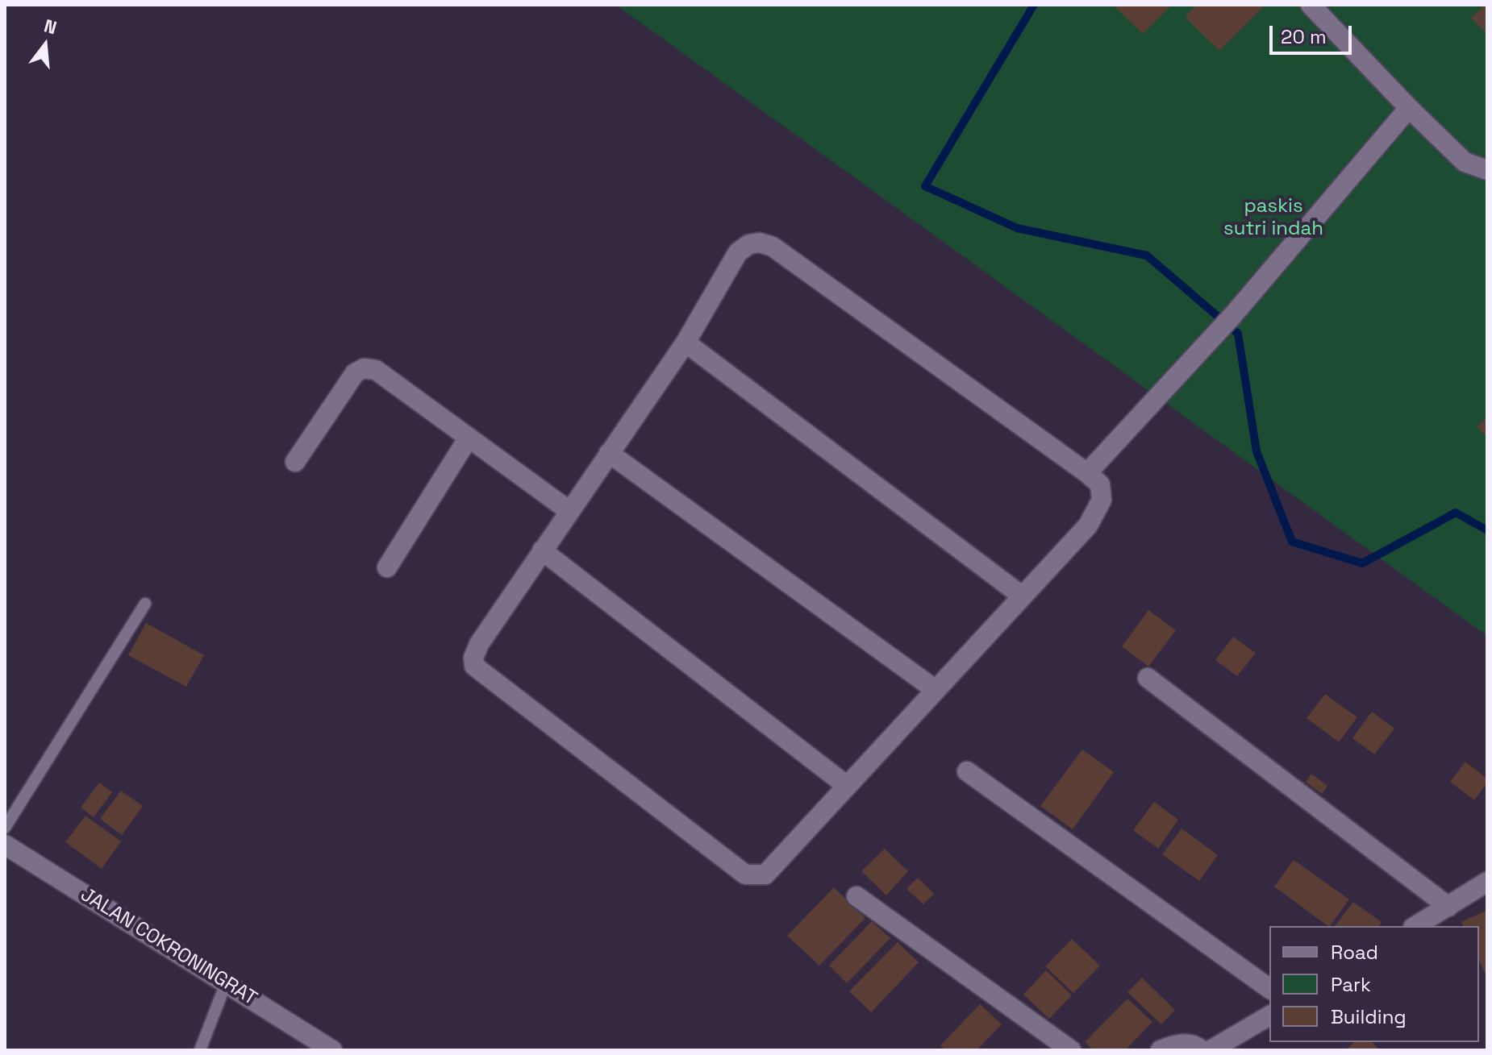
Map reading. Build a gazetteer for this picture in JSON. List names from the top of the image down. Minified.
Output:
{"streets":{"street":["JALAN COKRONINGRAT"]},"parks":["paskis sutri indah"],"legend":["Road","Park","Building"],"scale_bar":"20 m","north":"top"}
